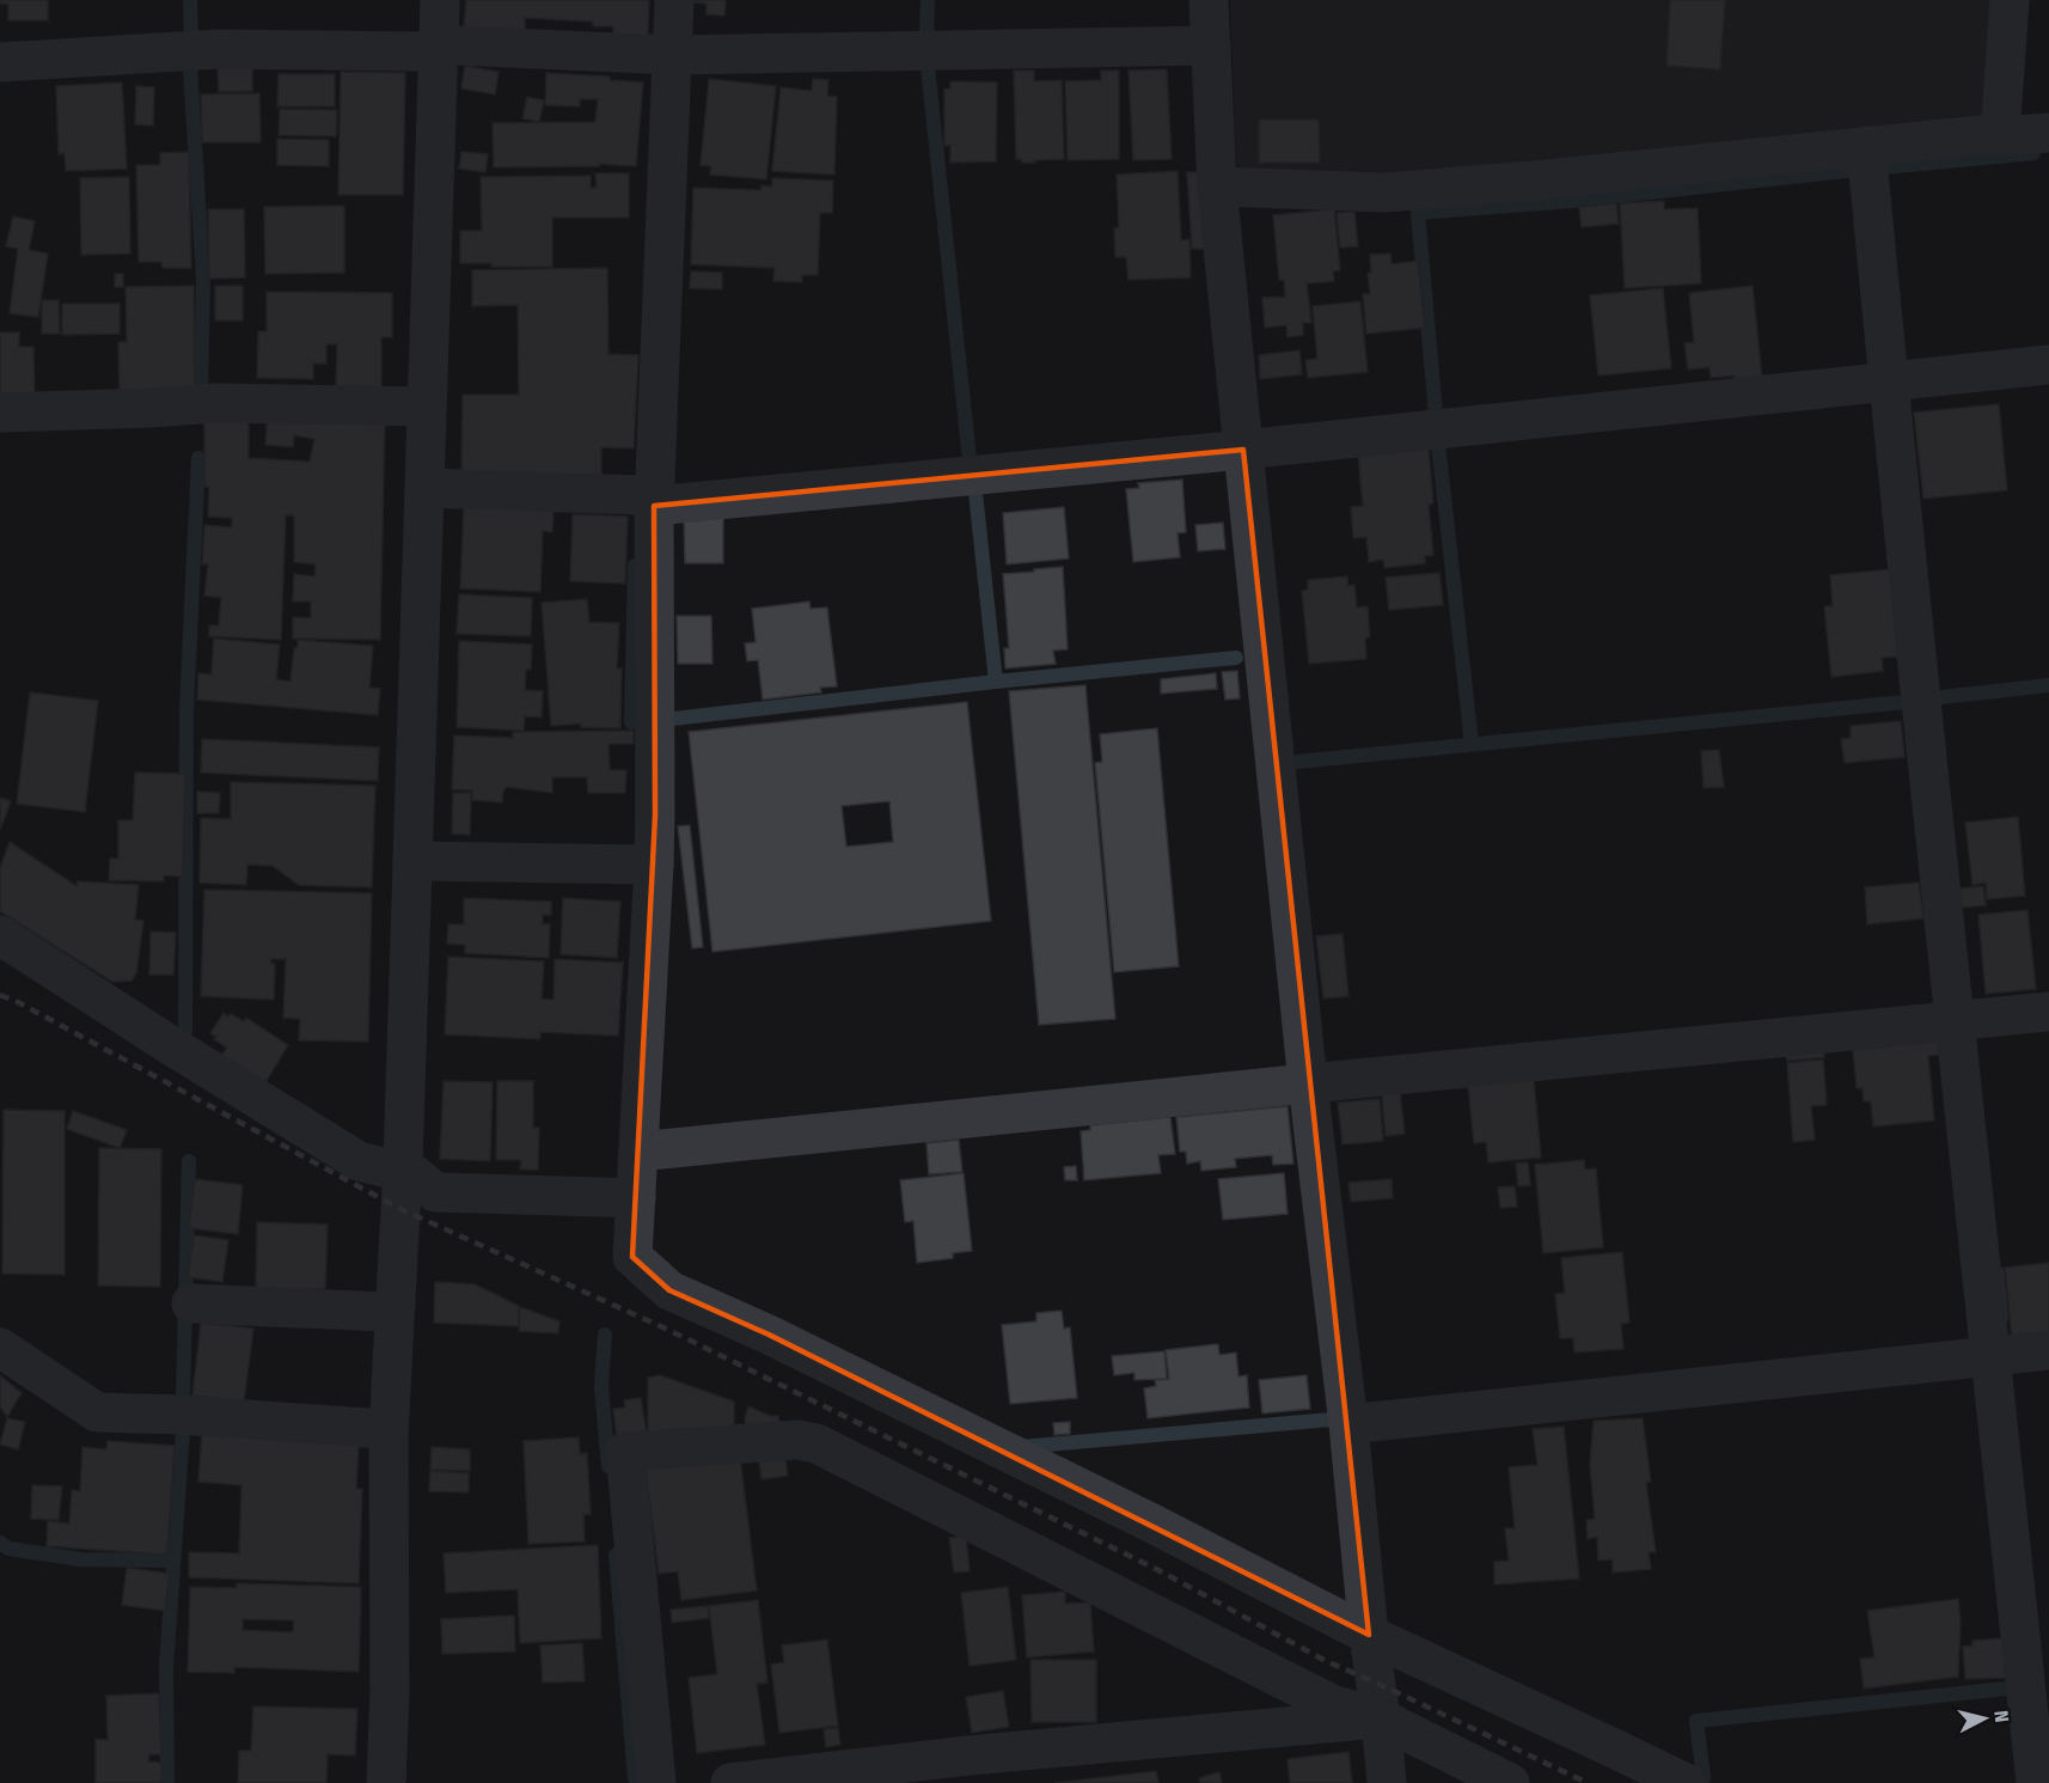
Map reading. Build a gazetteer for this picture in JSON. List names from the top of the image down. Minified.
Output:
{"north":"right"}
